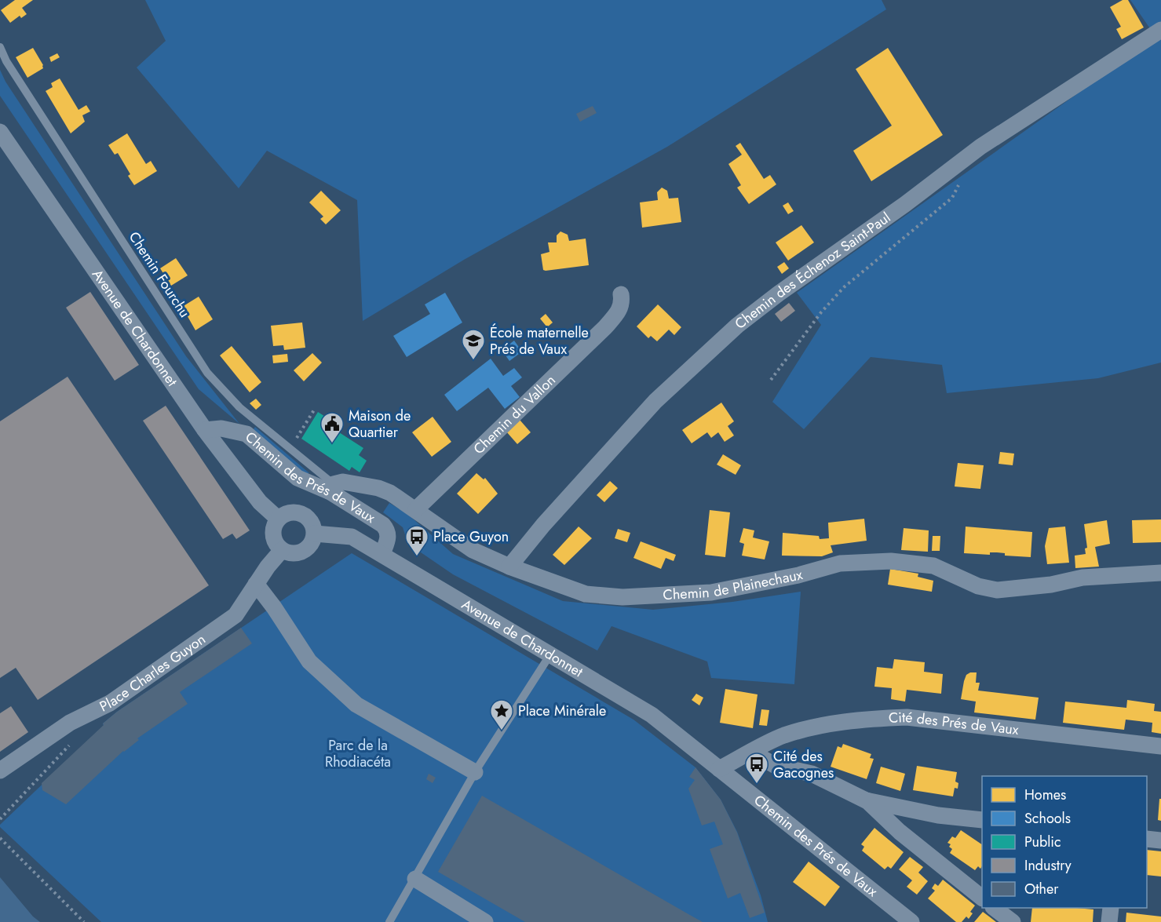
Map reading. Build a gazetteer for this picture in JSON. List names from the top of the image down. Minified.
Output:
{"streets":{"street":["Chemin des Échenoz Saint-Paul","Avenue de Chardonnet","Chemin du Vallon","Chemin des Prés de Vaux","Chemin de Plainechaux","Place Charles Guyon","Cité des Prés de Vaux"],"lane":["Chemin Fourchu"]},"crossings":[["Chemin des Échenoz Saint-Paul","Chemin de Plainechaux"],["Chemin Fourchu","Chemin des Prés de Vaux"],["Chemin Fourchu","Chemin de Plainechaux"],["Avenue de Chardonnet","Chemin des Prés de Vaux"],["Avenue de Chardonnet","Place Charles Guyon"],["Avenue de Chardonnet","Cité des Prés de Vaux"],["Chemin du Vallon","Chemin de Plainechaux"],["Chemin des Prés de Vaux","Chemin de Plainechaux"],["Chemin des Prés de Vaux","Cité des Prés de Vaux"]],"parks":["Parc de la Rhodiacéta"],"places":{"school or university":["École maternelle Prés de Vaux"],"public building":["Maison de Quartier"],"bus stop":["Place Guyon","Cité des Gacognes"],"place":["Place Minérale"]},"legend":["Homes","Schools","Public","Industry","Other"]}
